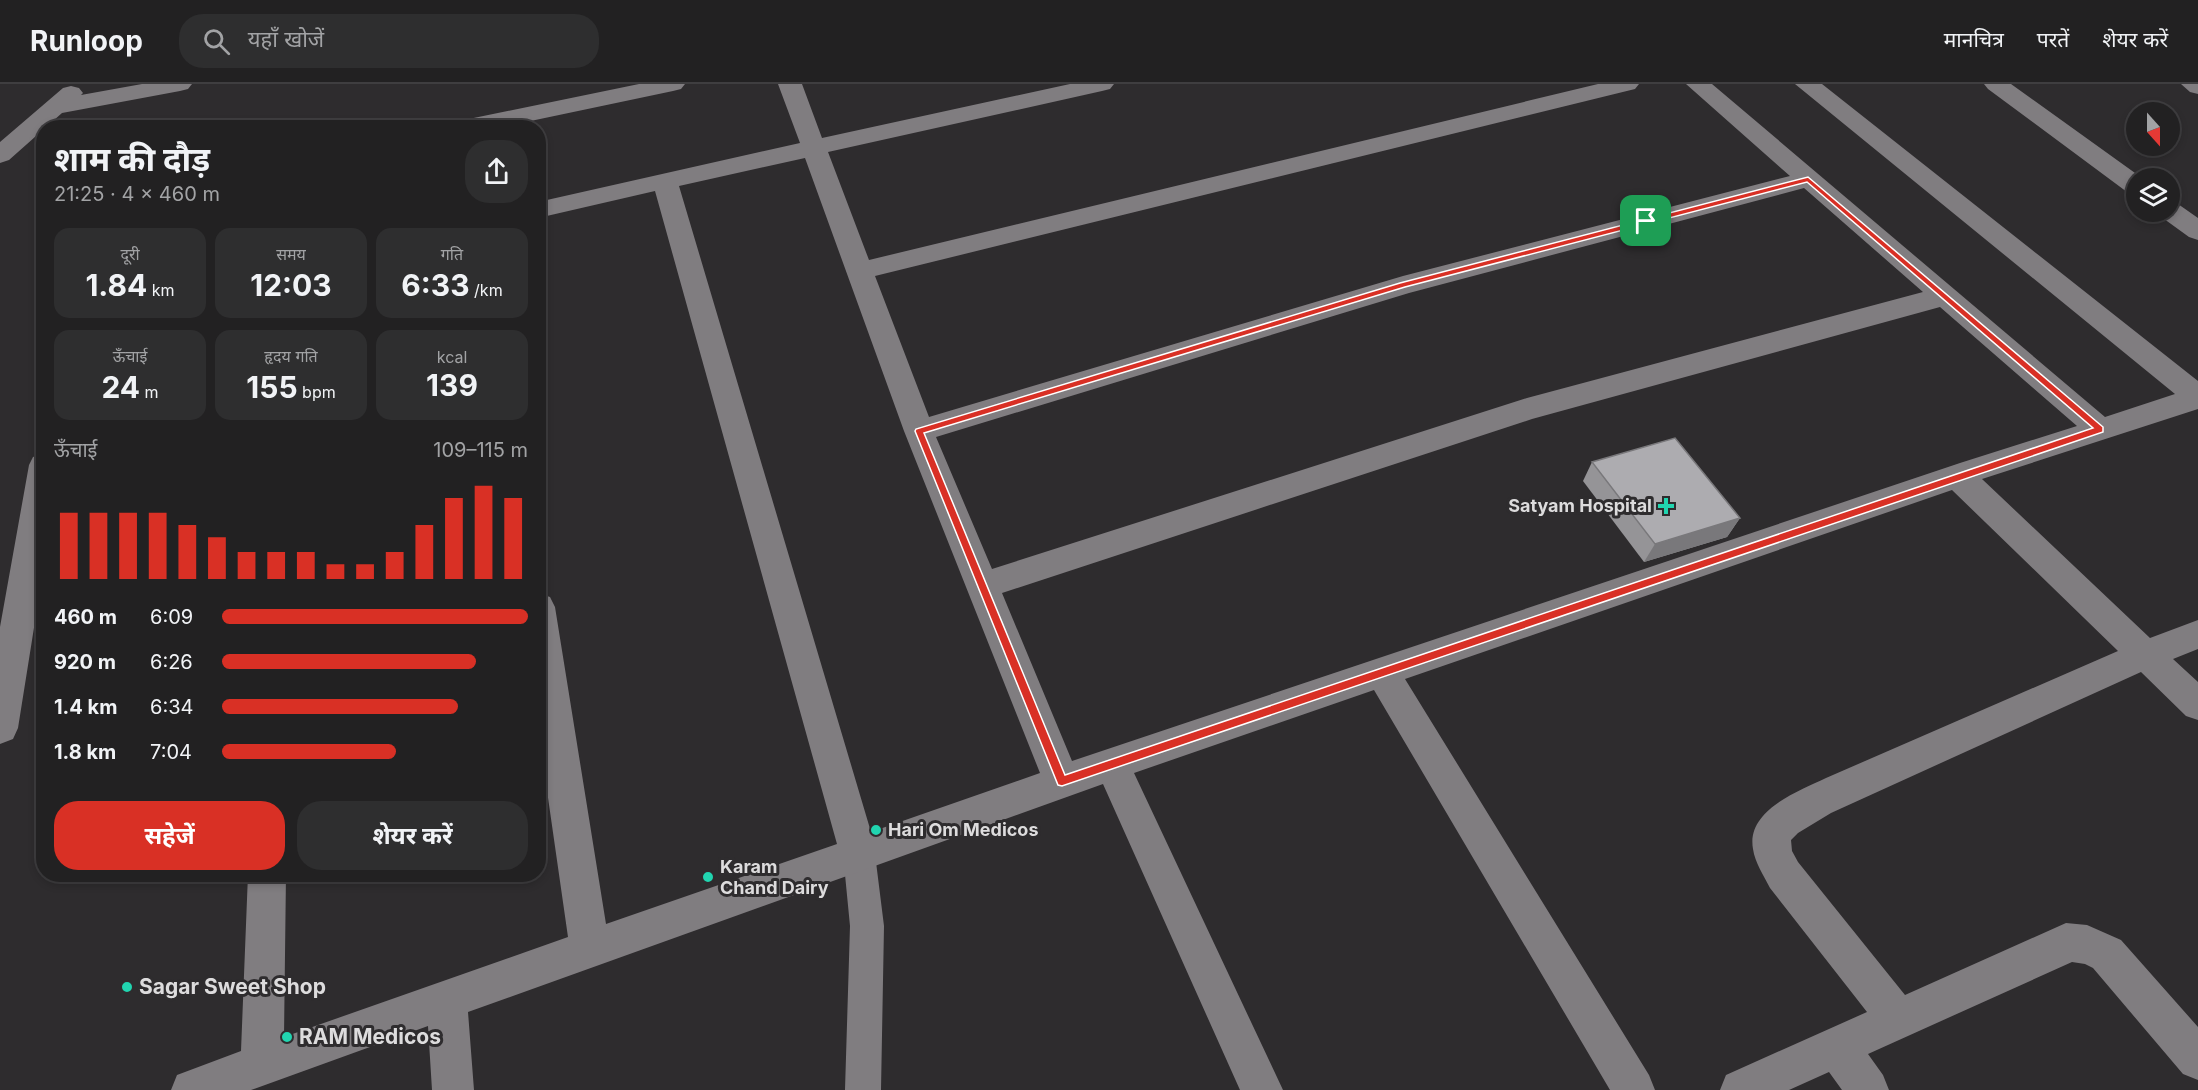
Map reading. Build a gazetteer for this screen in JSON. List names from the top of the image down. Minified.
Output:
{"places":{"health":["Satyam Hospital"],"other":["Hari Om Medicos","Karam Chand Dairy","Sagar Sweet Shop","RAM Medicos"]},"north":"bottom","page":{"header":"Runloop","search":"यहाँ खोजें","nav":["मानचित्र","परतें","शेयर करें"],"heading":["शाम की दौड़","21:25 · 4 × 460 m"],"stats":[["दूरी","1.84 km"],["समय","12:03"],["गति","6:33 /km"],["ऊँचाई","24 m"],["हृदय गति","155 bpm"],["kcal","139"]],"chart":["ऊँचाई","109–115 m"],"list":[{"name":"460 m","note":"6:09"},{"name":"920 m","note":"6:26"},{"name":"1.4 km","note":"6:34"},{"name":"1.8 km","note":"7:04"}],"buttons":["सहेजें","शेयर करें"]}}
